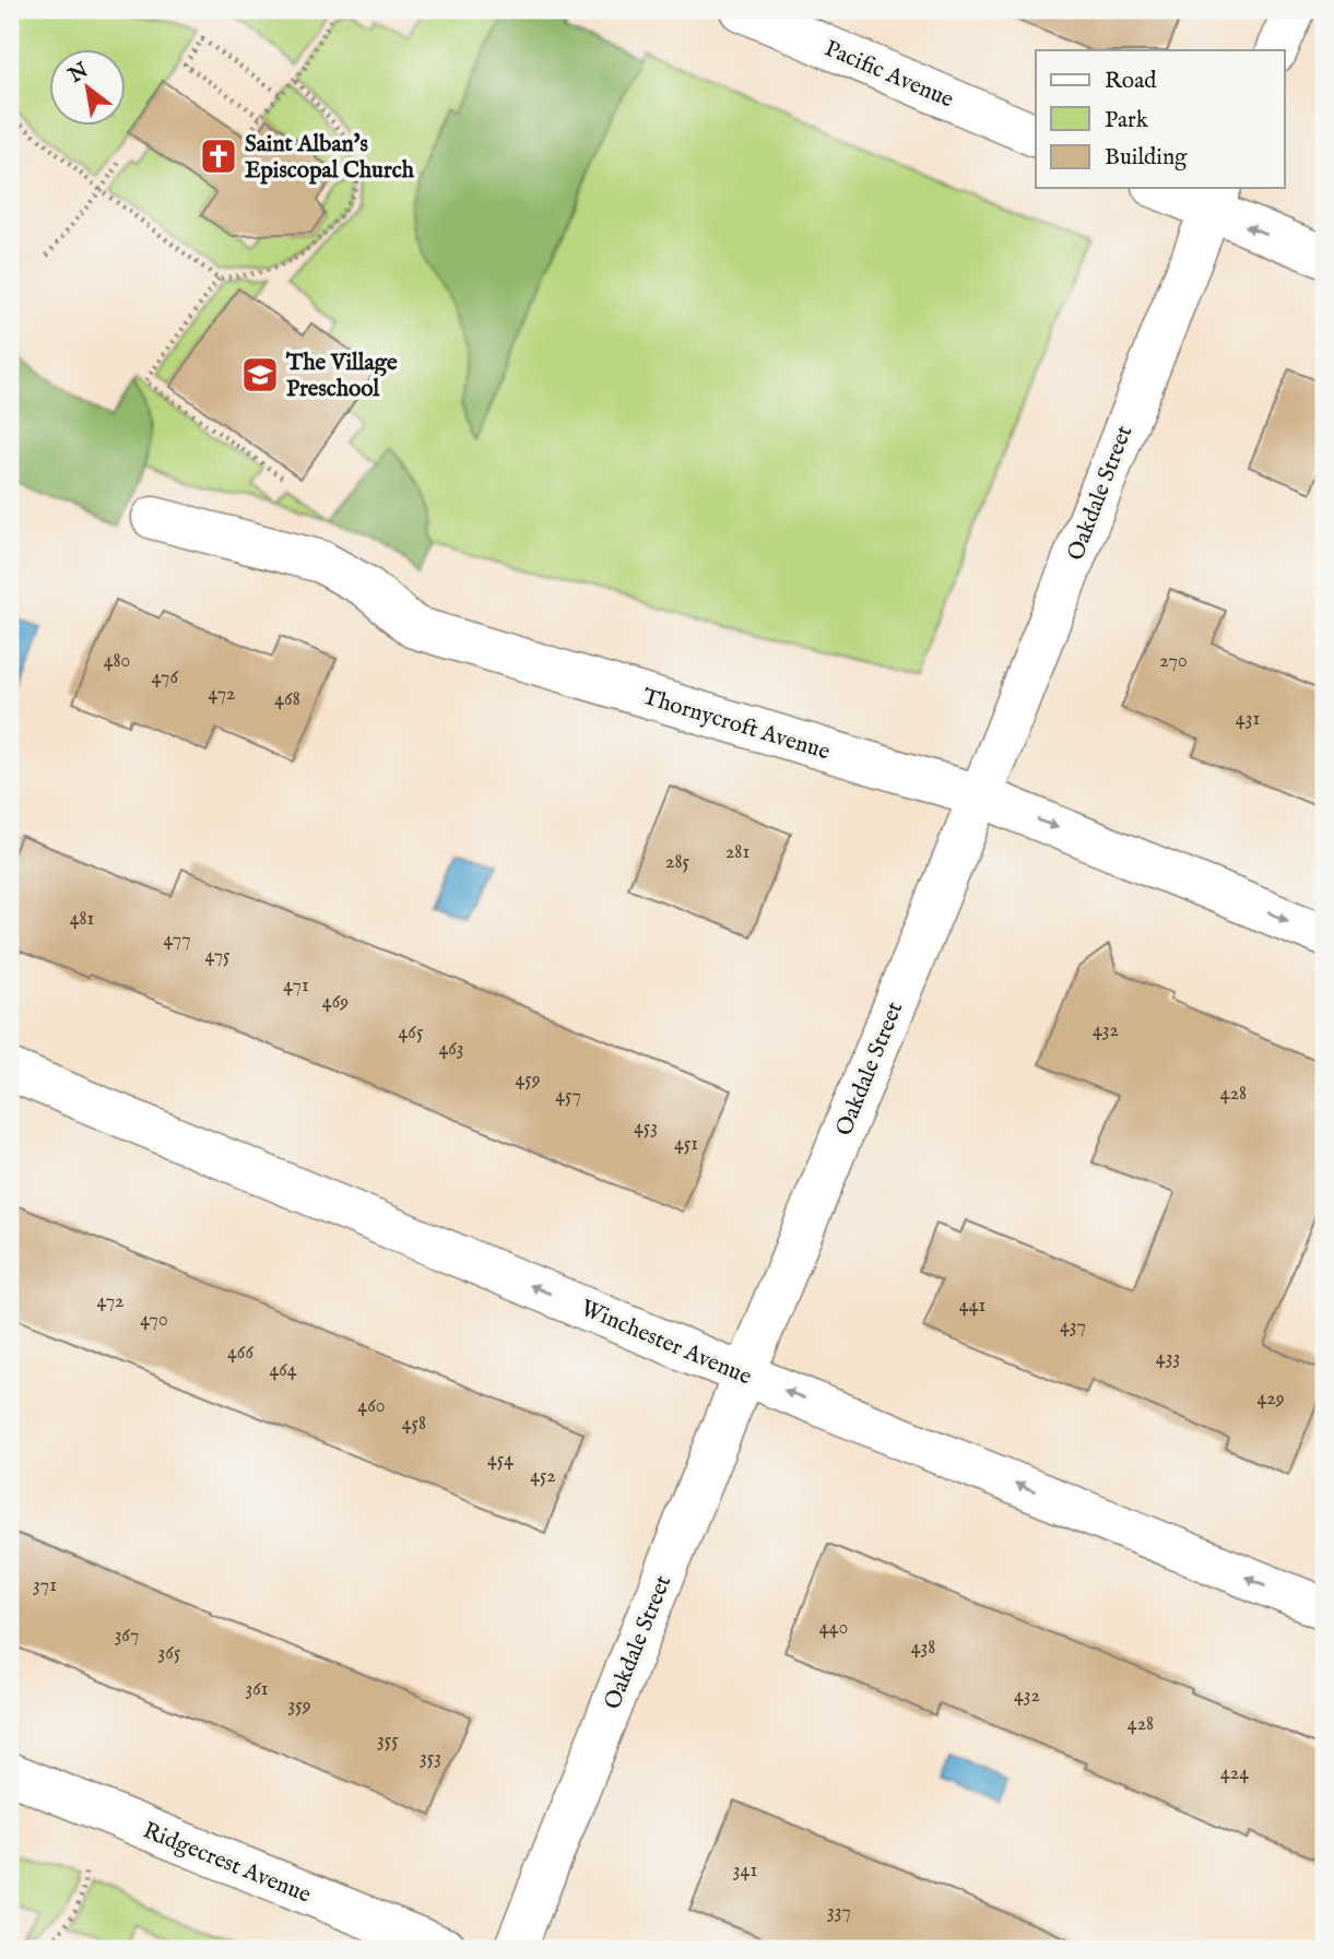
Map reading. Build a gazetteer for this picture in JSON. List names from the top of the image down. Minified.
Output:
{"streets":{"street":["Pacific Avenue","Oakdale Street","Thornycroft Avenue","Winchester Avenue","Ridgecrest Avenue"]},"crossings":[["Oakdale Street","Thornycroft Avenue"],["Oakdale Street","Winchester Avenue"]],"one_way":["Winchester Avenue"],"places":{"church":["Saint Alban's Episcopal Church"],"school or university":["The Village Preschool"]},"house_numbers":["480","270","476","472","468","431","281","285","481","477","475","471","469","432","465","463","459","428","457","453","451","472","441","470","437","466","433","464","429","460","458","454","452","371","440","367","438","365","361","432","359","428","355","353","424","341","337"],"legend":["Road","Park","Building"],"north":"top left"}
